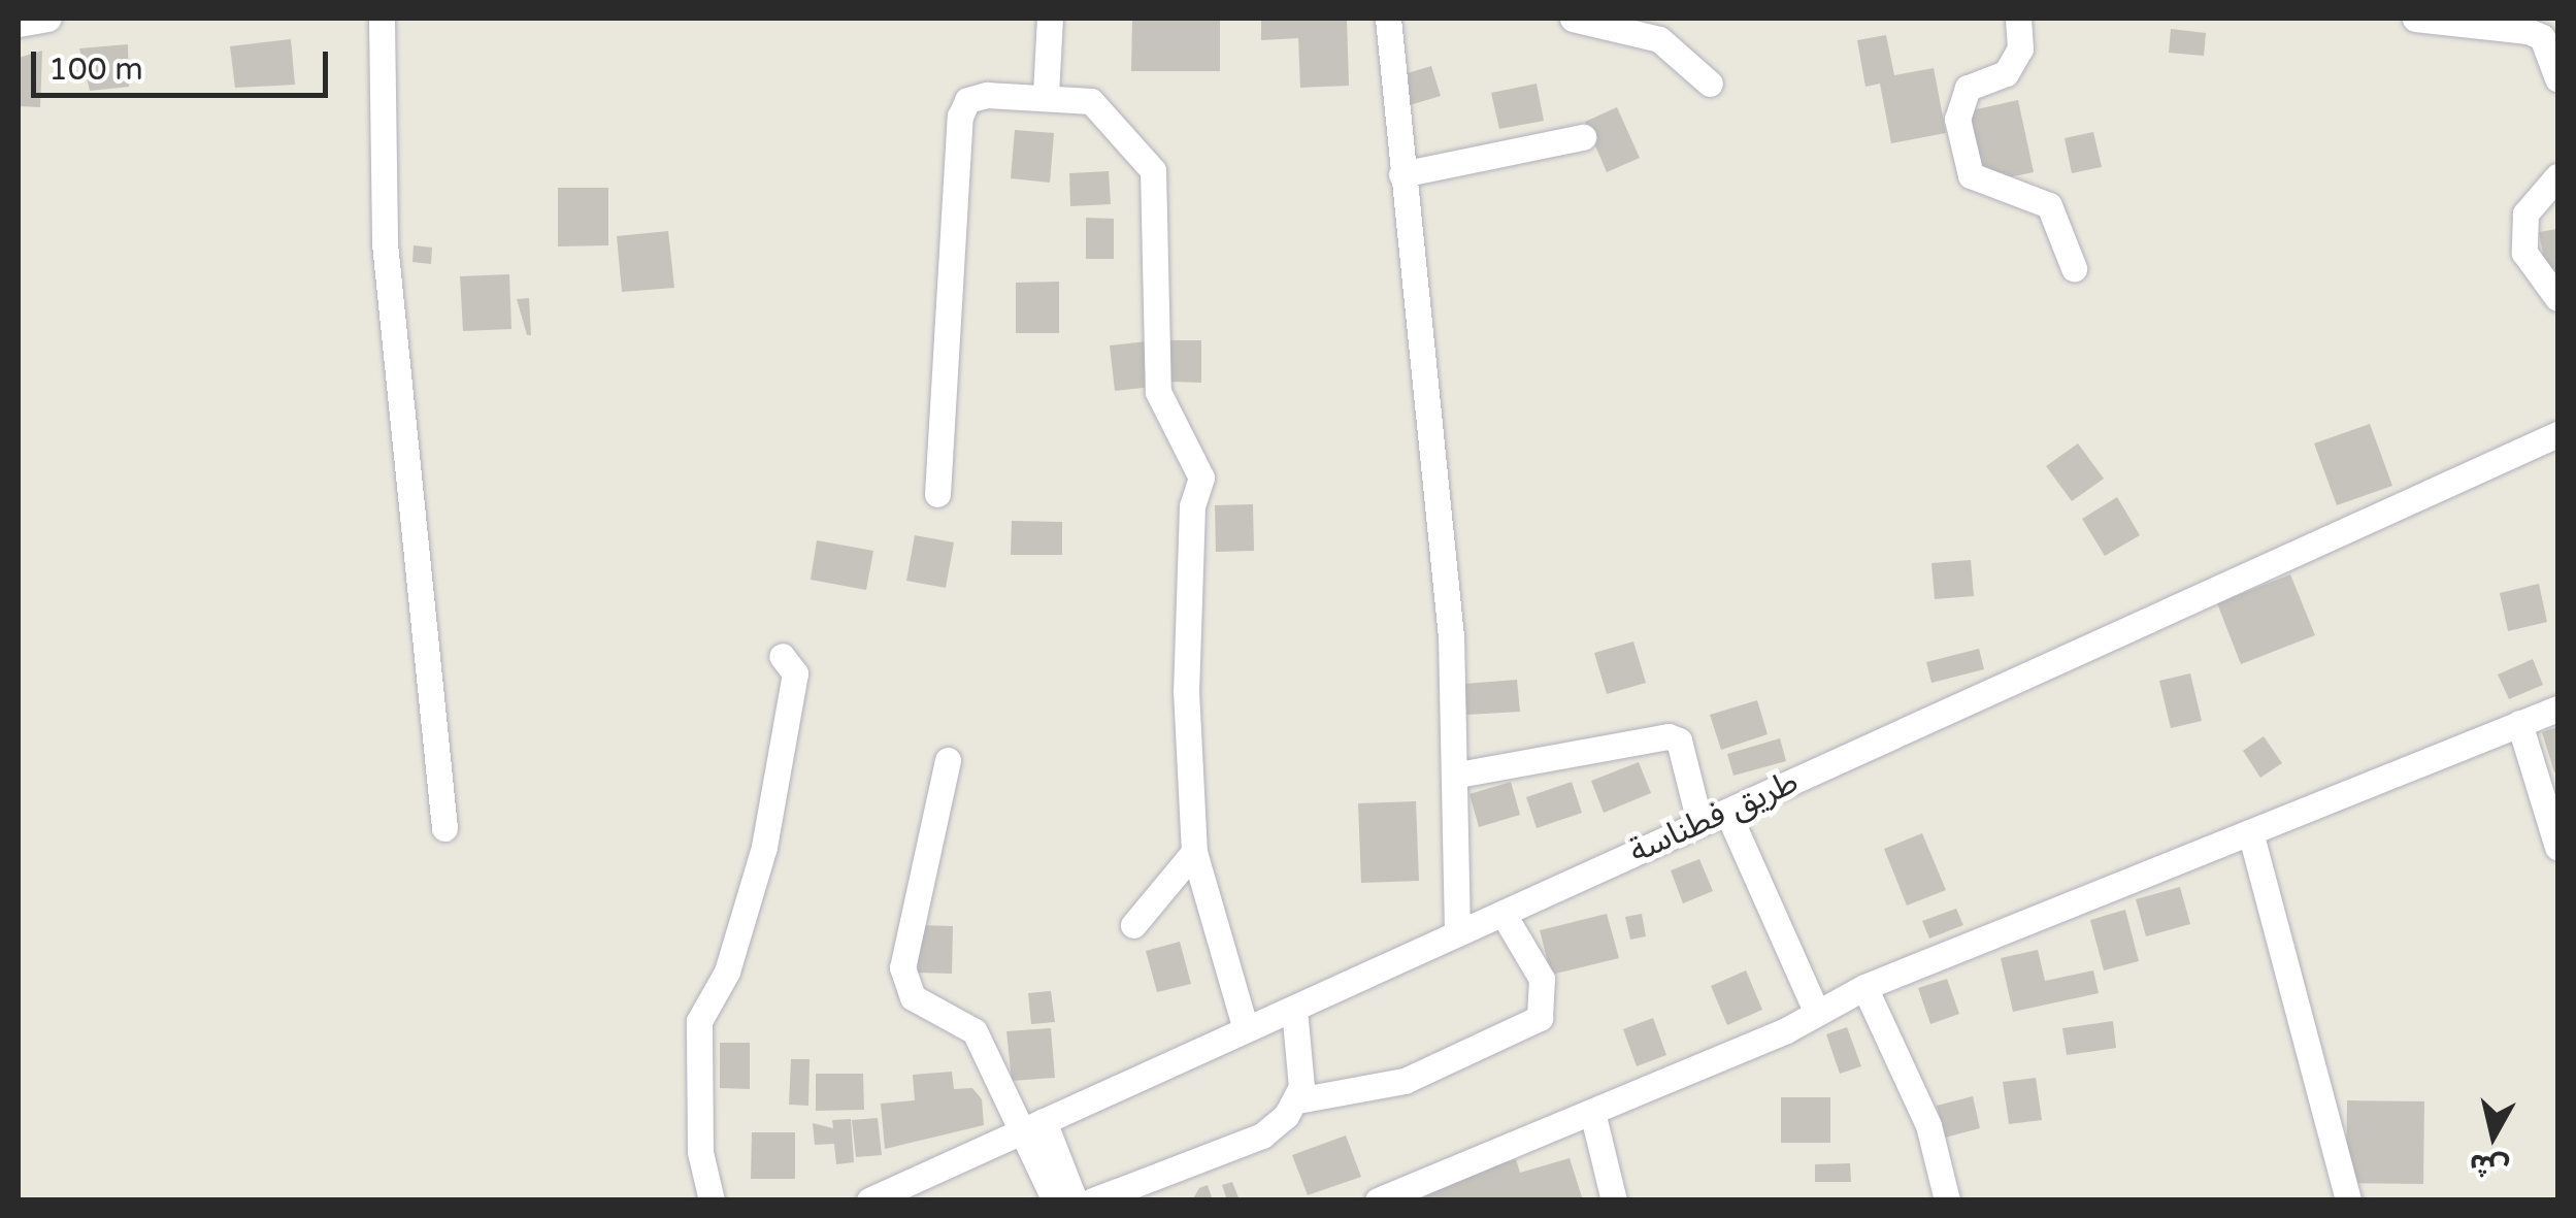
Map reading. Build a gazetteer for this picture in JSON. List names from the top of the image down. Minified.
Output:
{"streets":{"street":["طريق فطناسة"]},"scale_bar":"100 m","north":"bottom"}
